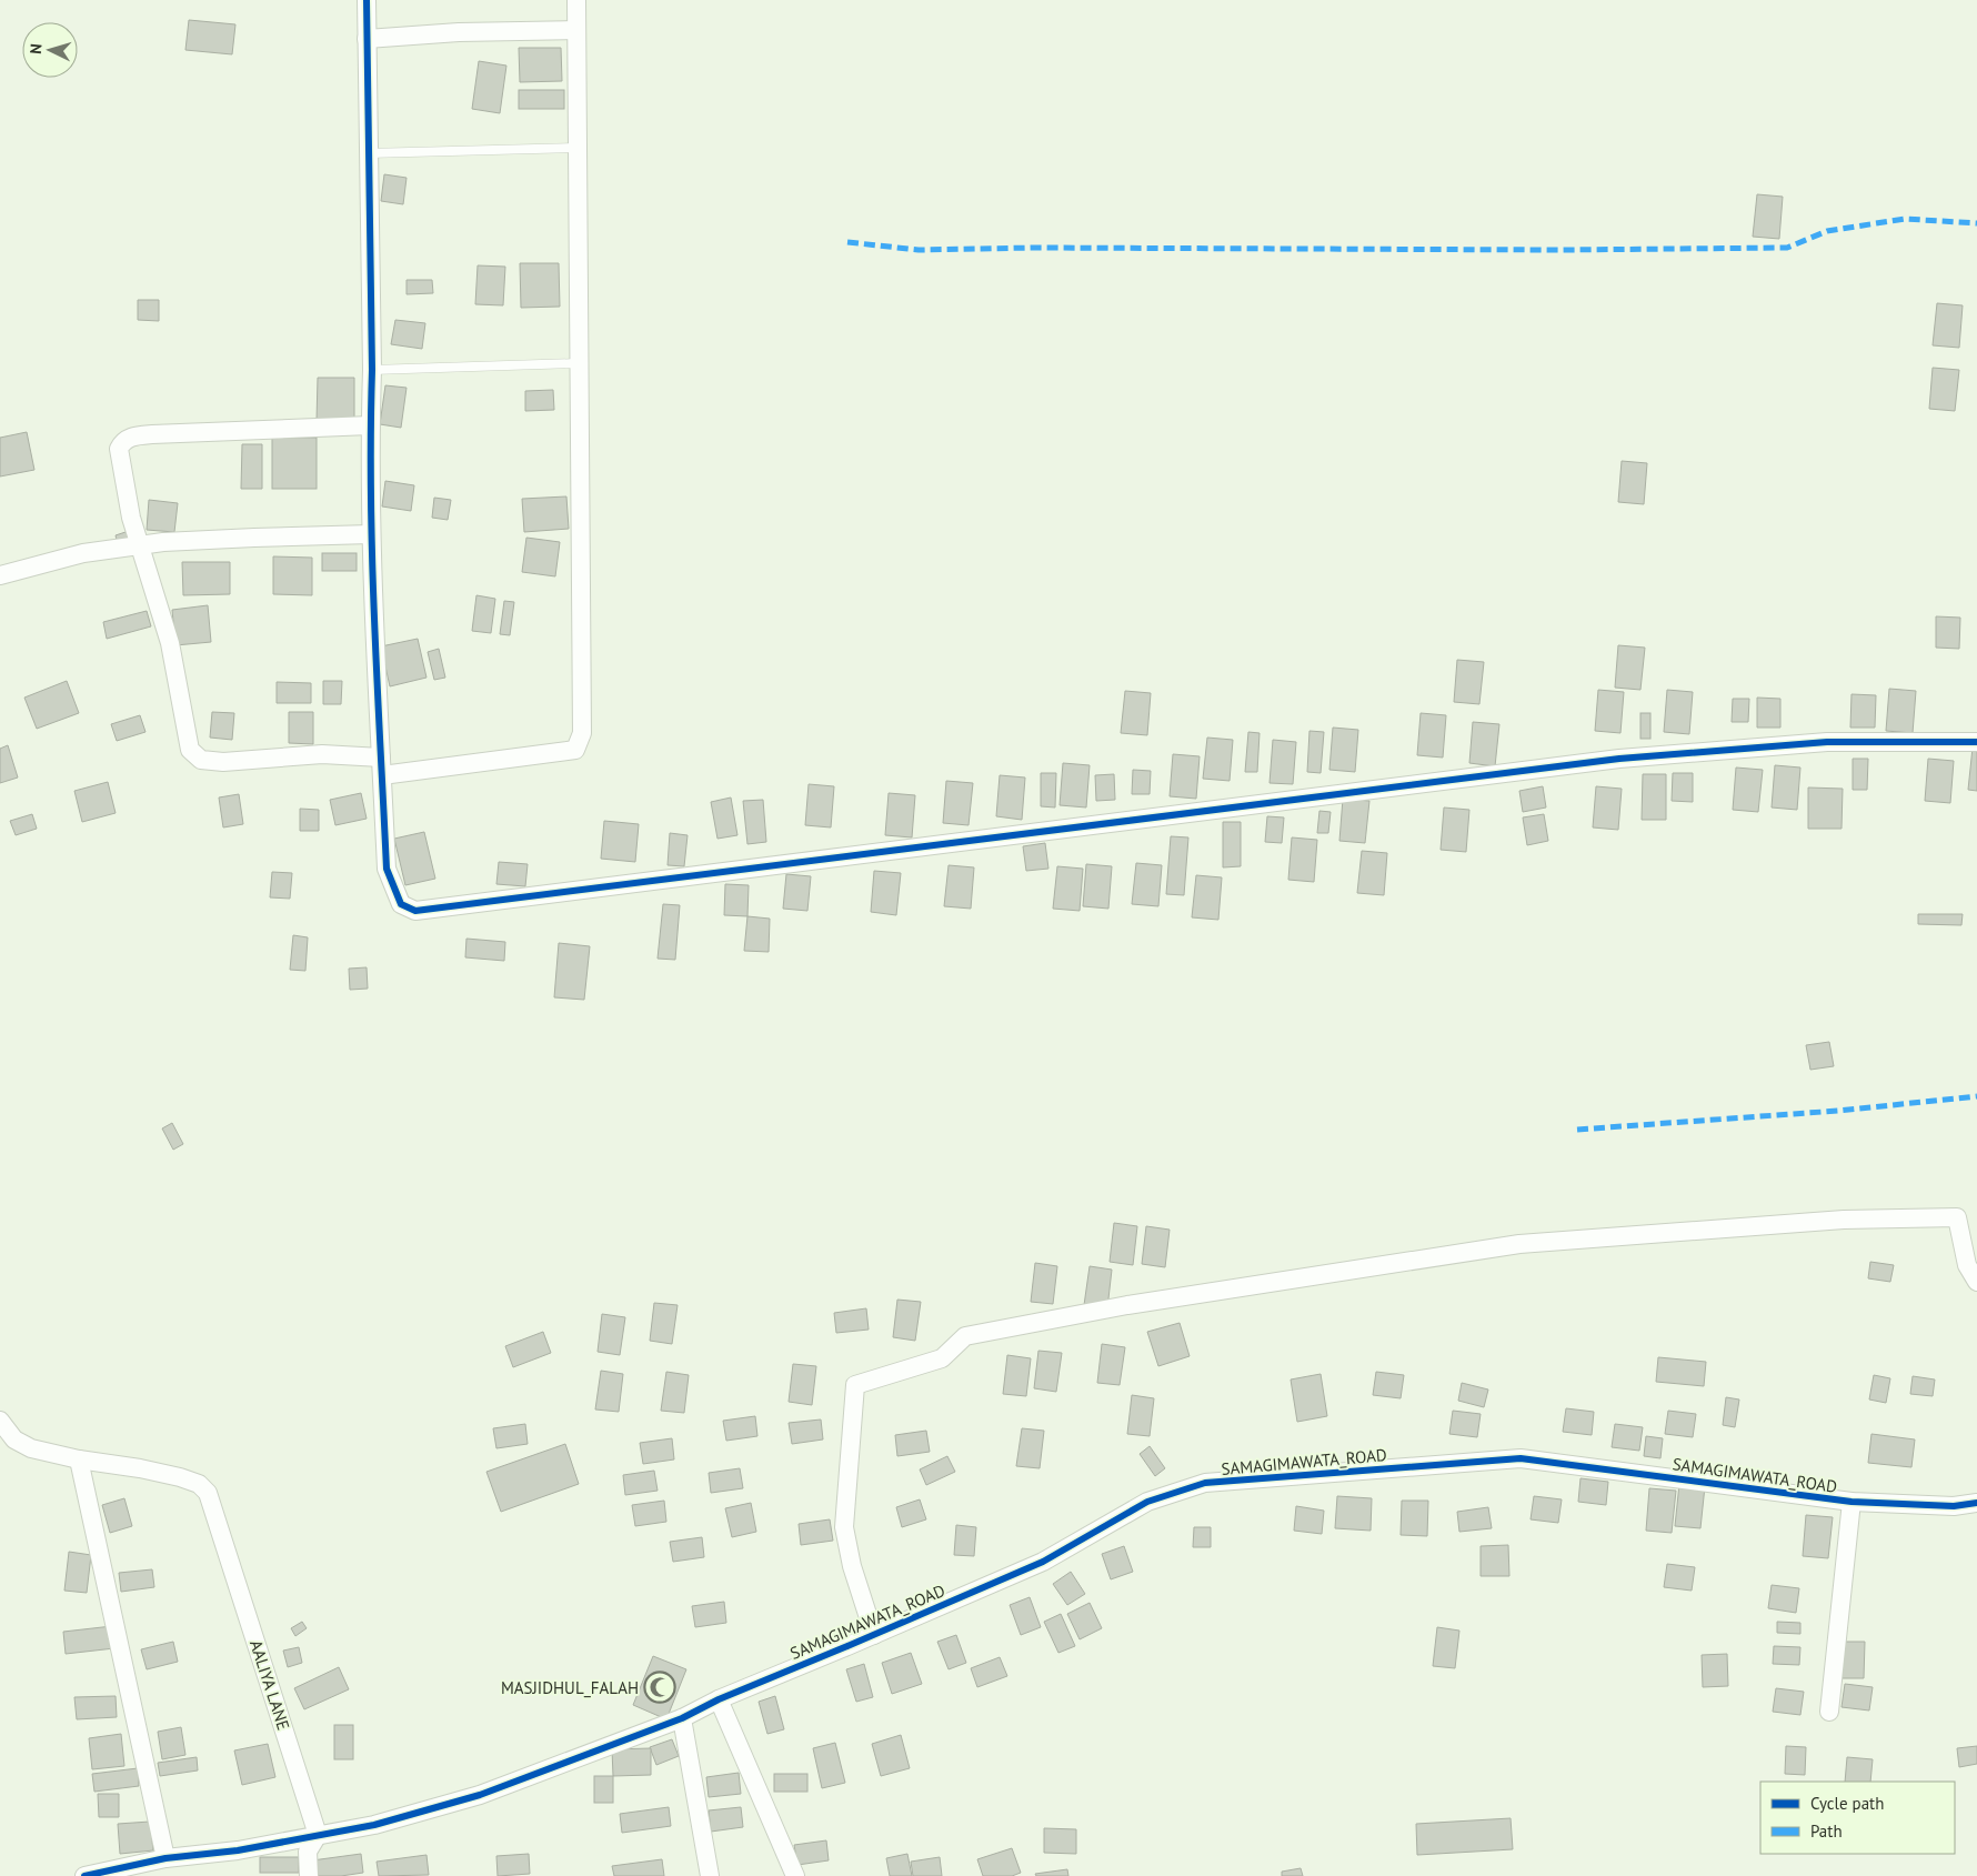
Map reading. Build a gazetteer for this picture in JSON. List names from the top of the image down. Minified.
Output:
{"streets":{"street":["SAMAGIMAWATA_ROAD","AALIYA LANE"]},"crossings":[["SAMAGIMAWATA_ROAD","AALIYA LANE"]],"places":{"mosque":["MASJIDHUL_FALAH"]},"legend":["Cycle path","Path"],"north":"left"}
